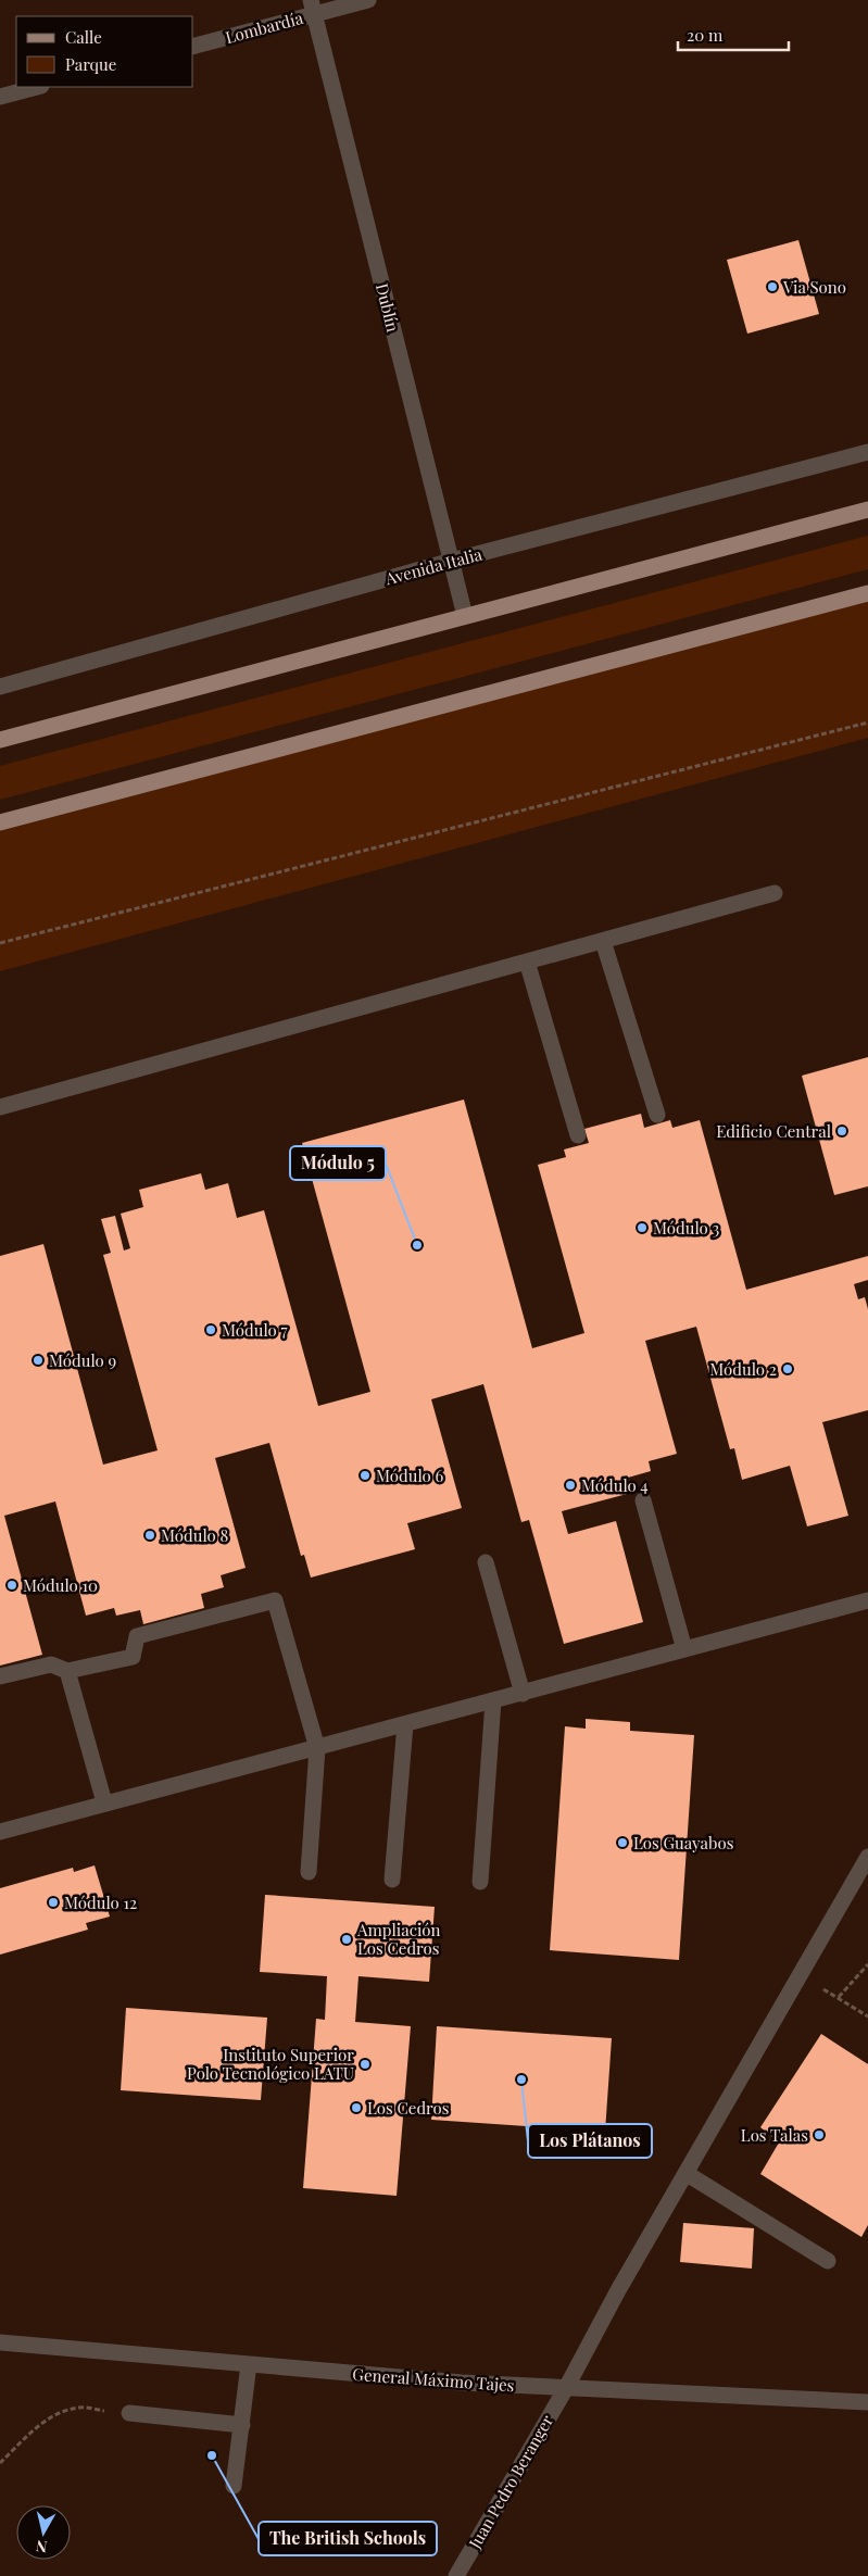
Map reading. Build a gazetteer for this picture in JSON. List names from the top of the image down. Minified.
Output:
{"streets":{"street":["Lombardía","Dublín","Avenida Italia","General Máximo Tajes","Juan Pedro Beranger"]},"crossings":[["Lombardía","Dublín"],["Dublín","Avenida Italia"],["General Máximo Tajes","Juan Pedro Beranger"]],"places":["Via Sono","Edificio Central","Módulo 3","Módulo 5","Módulo 7","Módulo 9","Módulo 2","Módulo 6","Módulo 4","Módulo 8","Módulo 10","Los Guayabos","Módulo 12","Ampliación Los Cedros","Instituto Superior Polo Tecnológico LATU","Los Plátanos","Los Cedros","Los Talas","The British Schools"],"legend":["Calle","Parque"],"scale_bar":"20 m","north":"bottom"}
